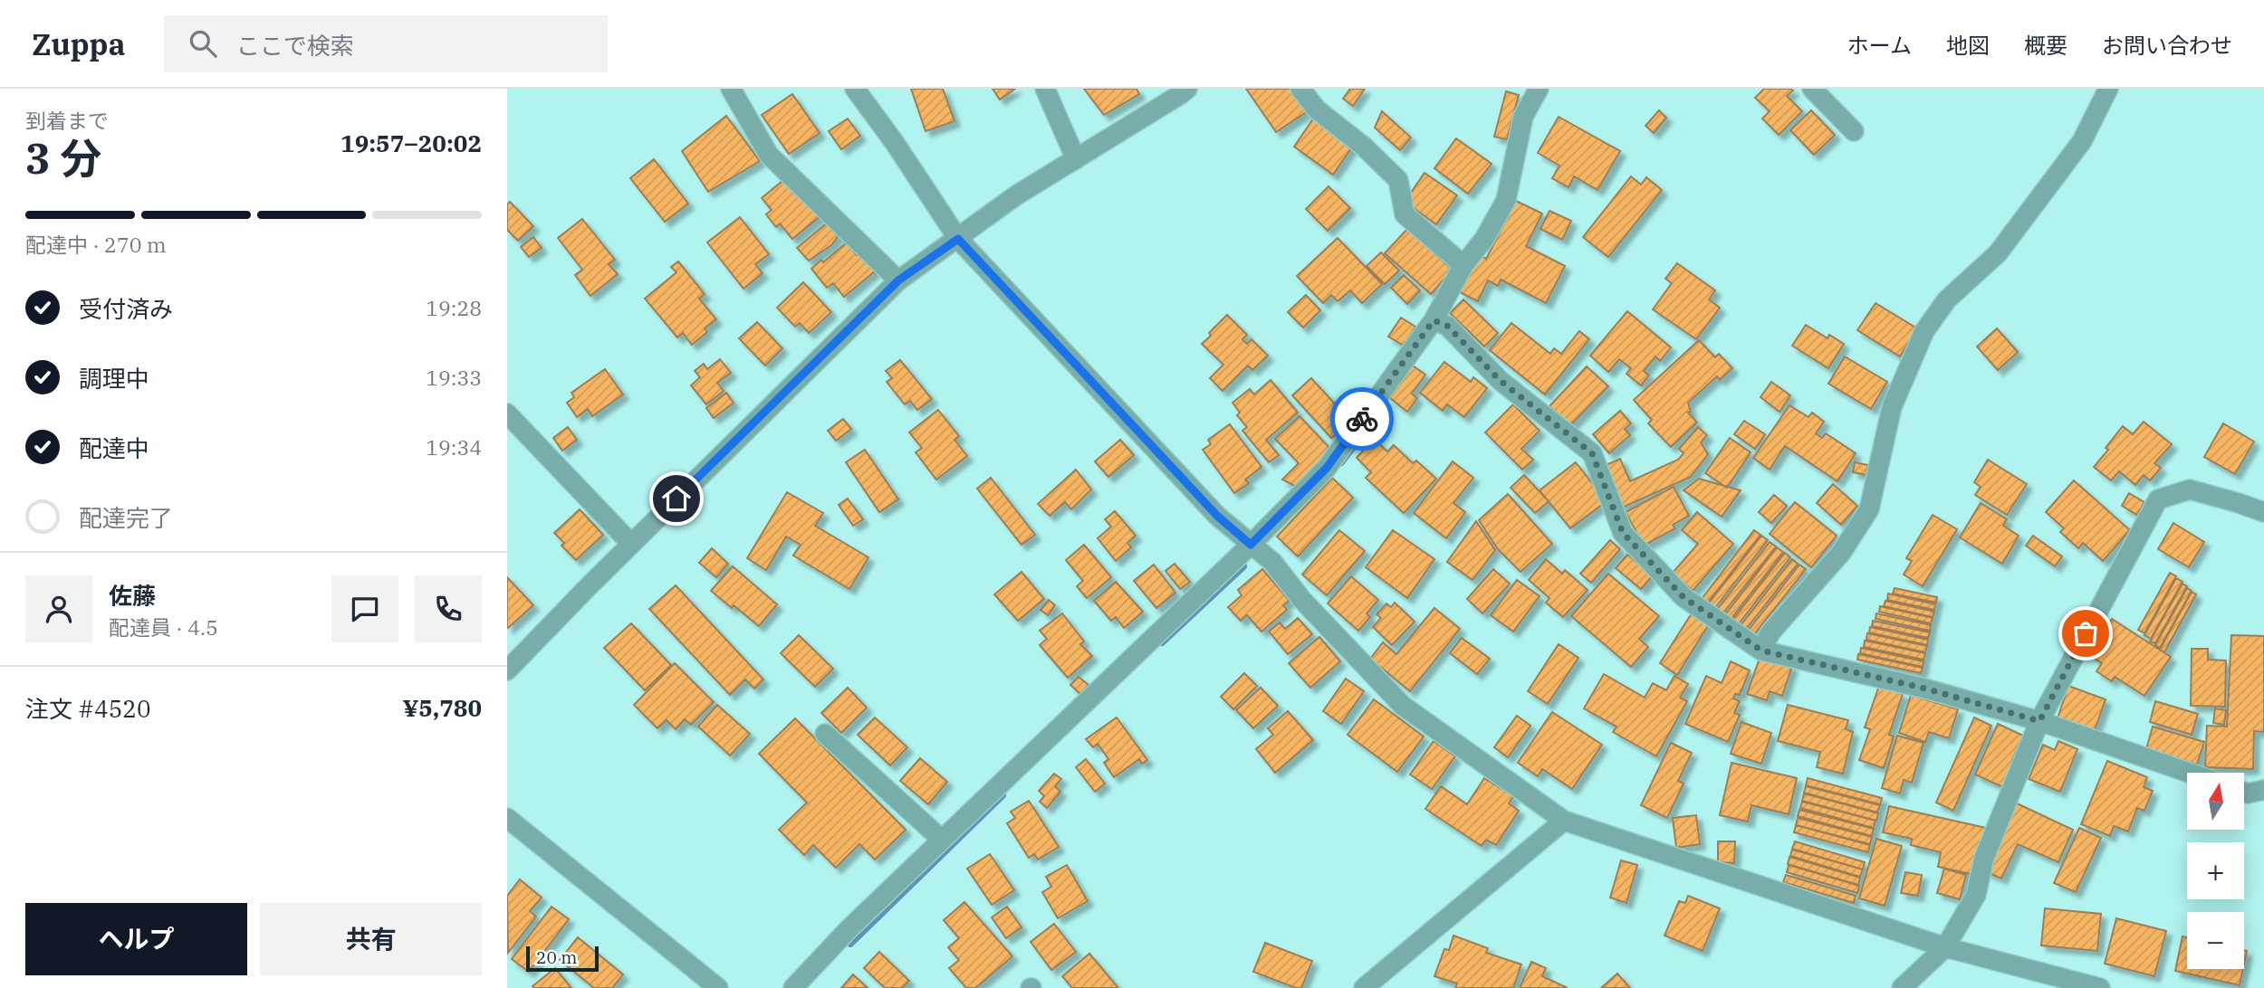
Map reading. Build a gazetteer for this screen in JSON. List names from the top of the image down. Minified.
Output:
{"scale_bar":"20 m","north":"top","page":{"header":"Zuppa","search":"ここで検索","nav":["ホーム","地図","概要","お問い合わせ"],"heading":["3 分","到着まで","19:57–20:02"],"panel":["佐藤","配達員 · 4.5","注文 #4520","¥5,780"],"bar":"配達中 · 270 m","list":[["受付済み","19:28"],["調理中","19:33"],["配達中","19:34"],"配達完了"],"map_buttons":["+","−"],"buttons":["ヘルプ","共有"],"scale":"20 m"}}
